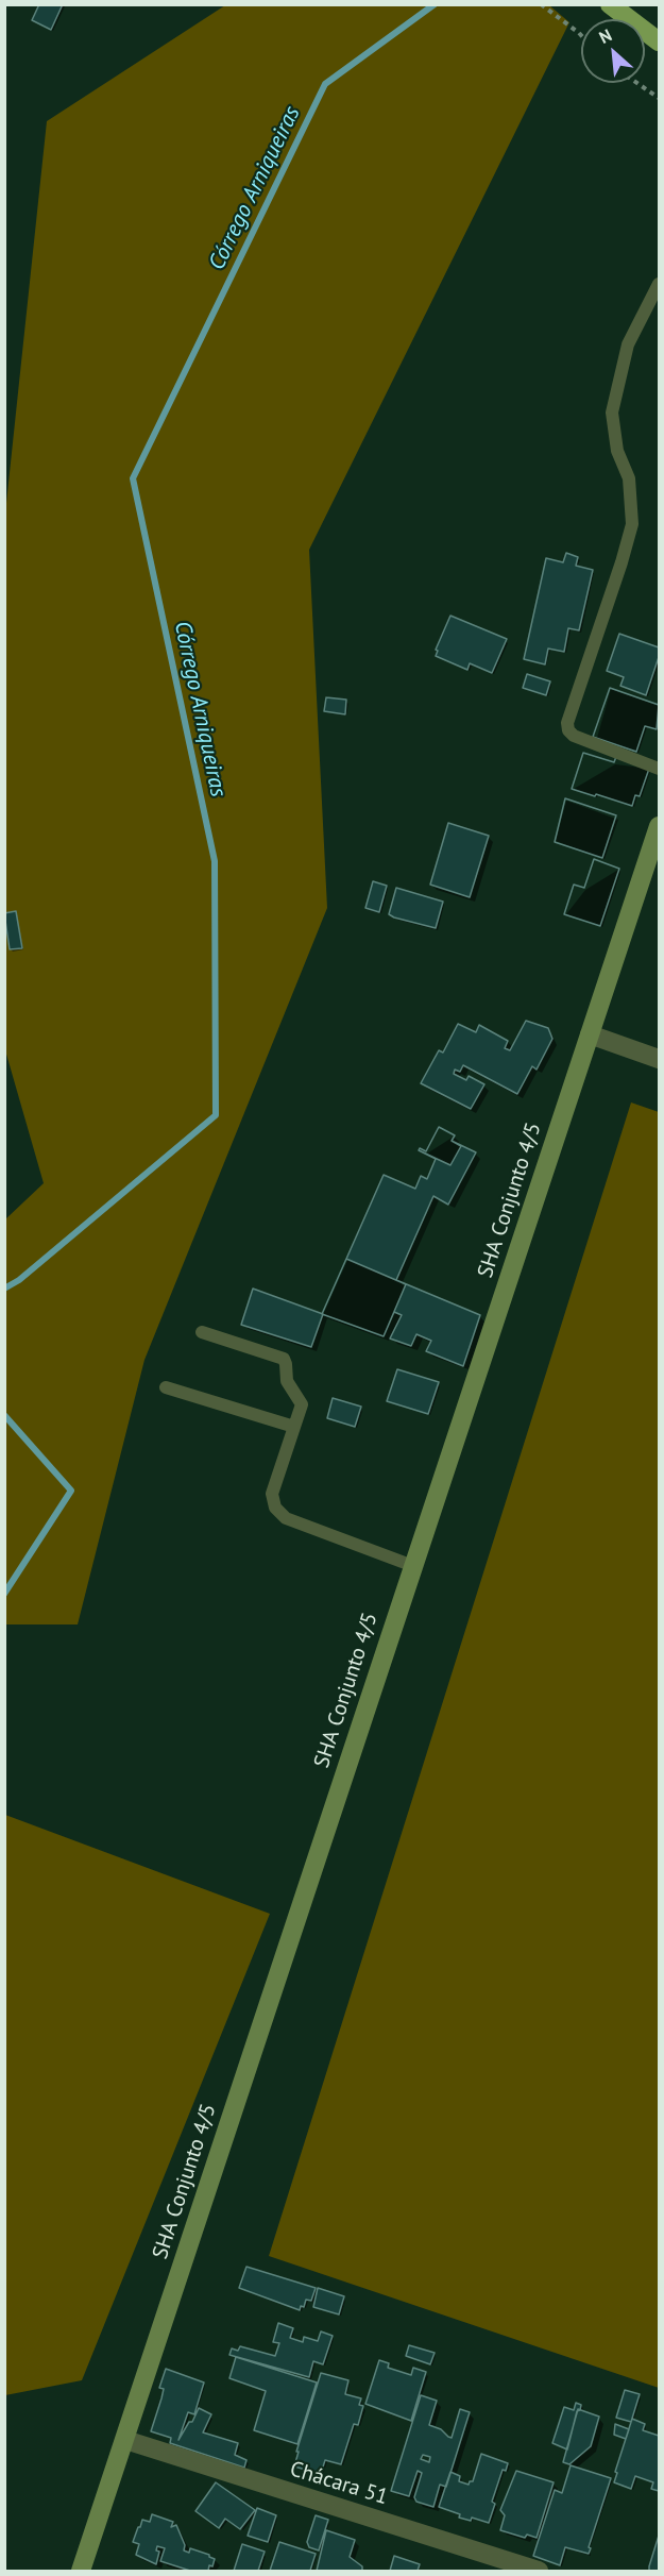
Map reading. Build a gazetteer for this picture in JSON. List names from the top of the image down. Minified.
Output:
{"streets":{"street":["SHA Conjunto 4/5","Chácara 51"]},"crossings":[["SHA Conjunto 4/5","Chácara 51"]],"water":["Córrego Arniqueiras"],"north":"top left"}
